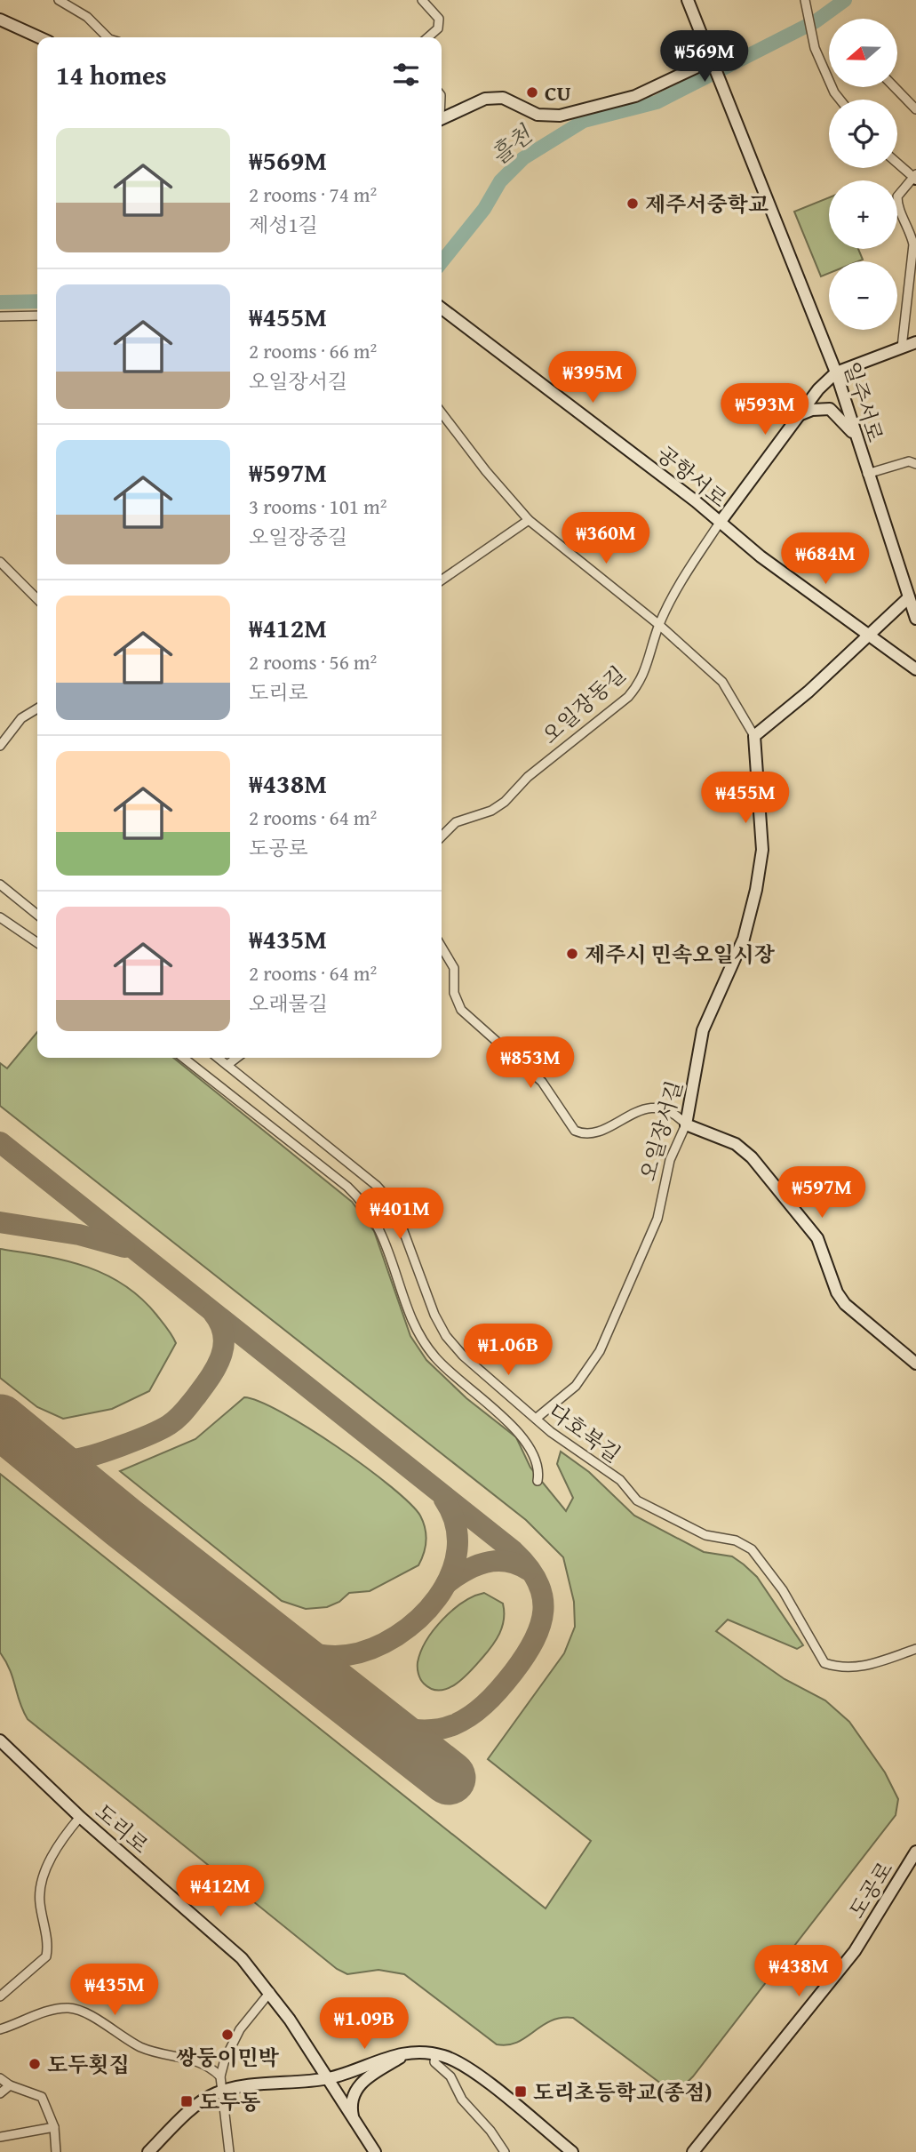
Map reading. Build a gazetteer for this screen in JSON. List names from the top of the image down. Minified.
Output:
{"streets":{"street":["일주서로","공항서로","오일장동길","오일장서길","다호북길","도리로","도공로"]},"crossings":[["일주서로","오일장동길"],["공항서로","오일장동길"],["오일장서길","다호북길"]],"water":["흘천"],"places":{"other":["CU","제주서중학교","제주시 민속오일시장","쌍둥이민박","도두횟집"],"transit":["도리초등학교(종점)","도두동"]},"north":"left","page":{"map_buttons":["+","−"],"price":["₩569M","₩395M","₩593M","₩360M","₩684M","₩455M","₩853M","₩597M","₩401M","₩1.06B","₩412M","₩438M","₩435M","₩1.09B"],"heading":"14 homes","list":[{"name":"₩569M","note":"2 rooms · 74 m² · 제성1길"},{"name":"₩455M","note":"2 rooms · 66 m² · 오일장서길"},{"name":"₩597M","note":"3 rooms · 101 m² · 오일장중길"},{"name":"₩412M","note":"2 rooms · 56 m² · 도리로"},{"name":"₩438M","note":"2 rooms · 64 m² · 도공로"},{"name":"₩435M","note":"2 rooms · 64 m² · 오래물길"}]}}
